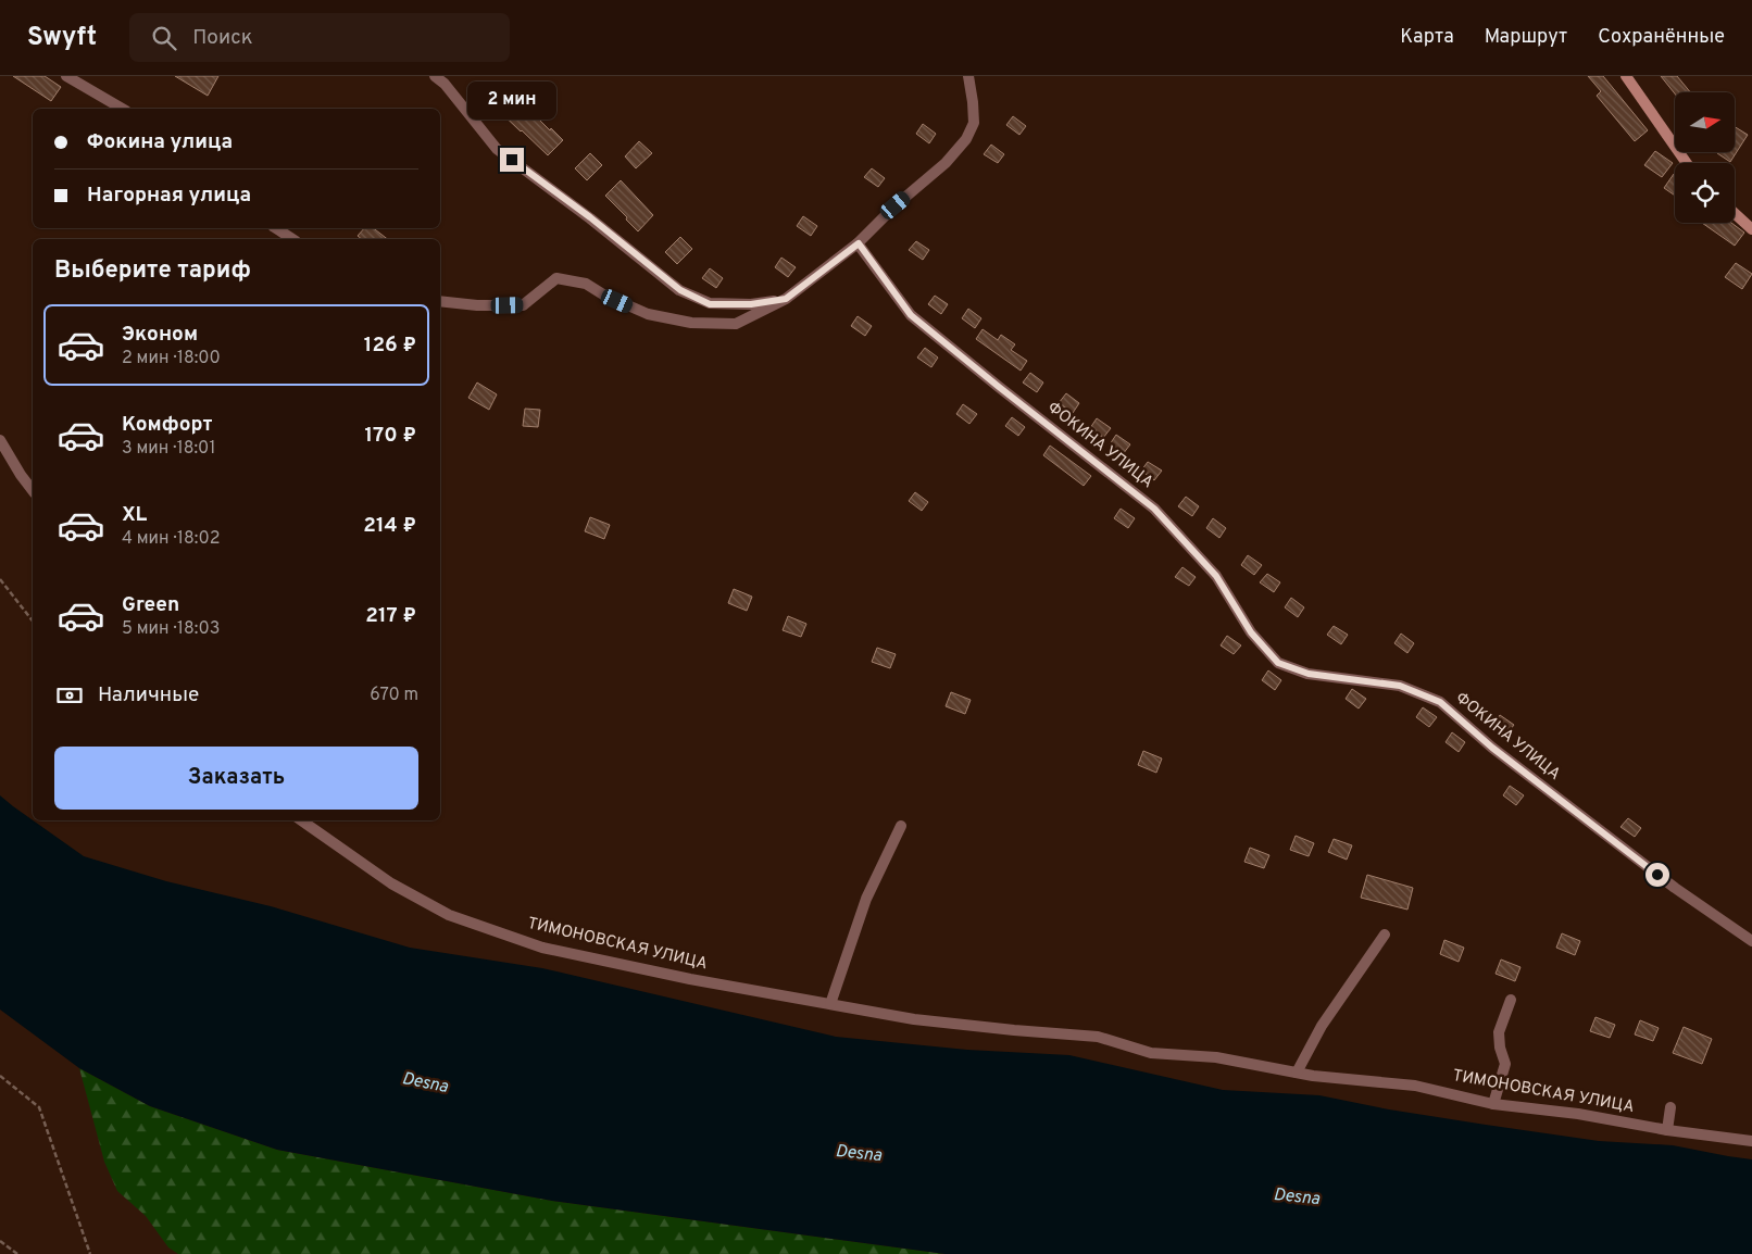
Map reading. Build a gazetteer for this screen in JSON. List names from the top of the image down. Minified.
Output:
{"streets":{"street":["ФОКИНА УЛИЦА","ТИМОНОВСКАЯ УЛИЦА"]},"water":["Desna"],"north":"right","page":{"header":"Swyft","search":"Поиск","nav":["Карта","Маршрут","Сохранённые"],"bubble":"2 мин","banner":["Фокина улица","Нагорная улица"],"heading":"Выберите тариф","list":[{"name":"Эконом","note":"2 мин · 18:00","value":"126 ₽"},{"name":"Комфорт","note":"3 мин · 18:01","value":"170 ₽"},{"name":"XL","note":"4 мин · 18:02","value":"214 ₽"},{"name":"Green","note":"5 мин · 18:03","value":"217 ₽"}],"pay":["Наличные","670 m"],"buttons":"Заказать"}}
